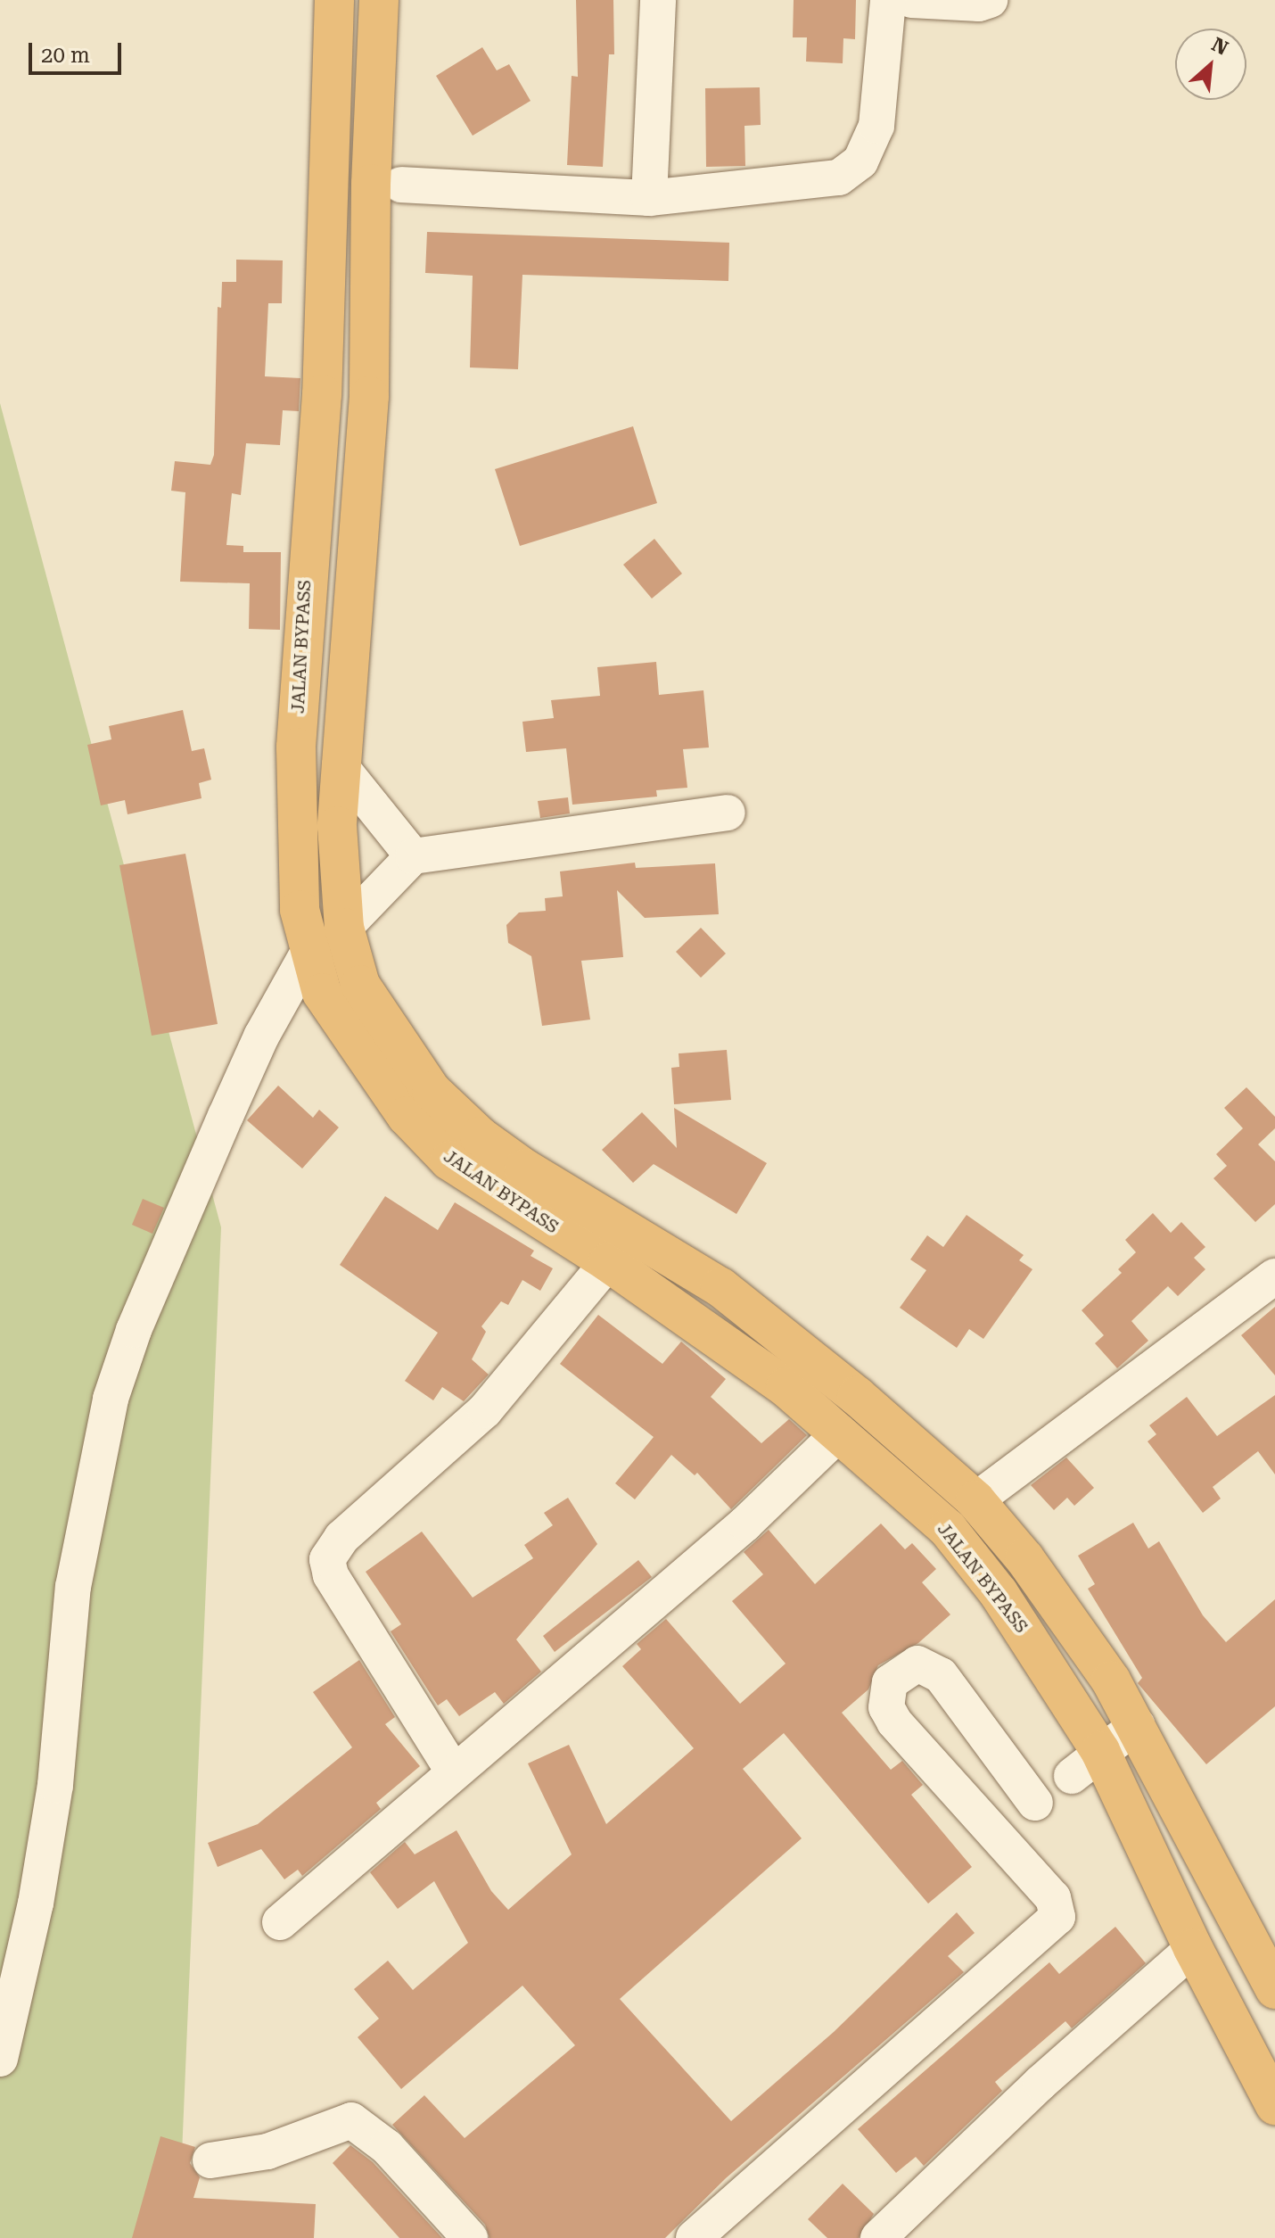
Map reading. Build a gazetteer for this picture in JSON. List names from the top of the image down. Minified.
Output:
{"streets":{"highway":["JALAN BYPASS"]},"scale_bar":"20 m","north":"top right"}
